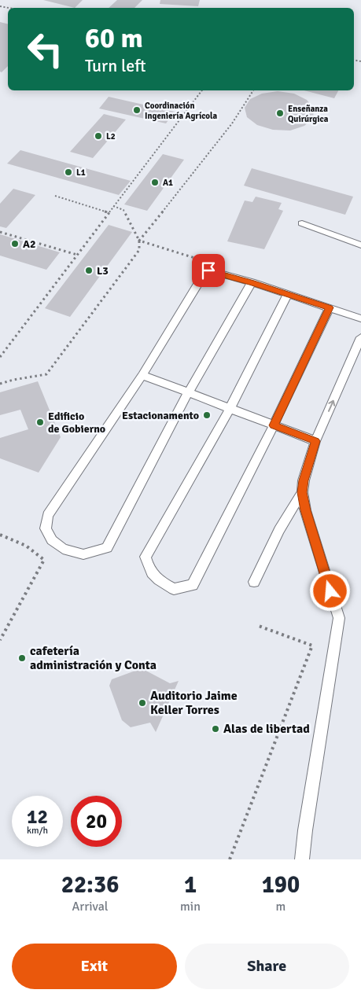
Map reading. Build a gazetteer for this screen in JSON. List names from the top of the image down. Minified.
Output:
{"places":["Coordinación Ingeniería Agrícola","Enseñanza Quirúrgica","L2","L1","A1","A2","L3","Estacionamento","Edificio de Gobierno","cafetería administración y Conta","Auditorio Jaime Keller Torres","Alas de libertad"],"page":{"turn":["60 m","Turn left"],"speed":"12 km/h","limit":"20","eta":["22:36","Arrival","1","min","190","m"],"buttons":["Exit","Share"]}}
